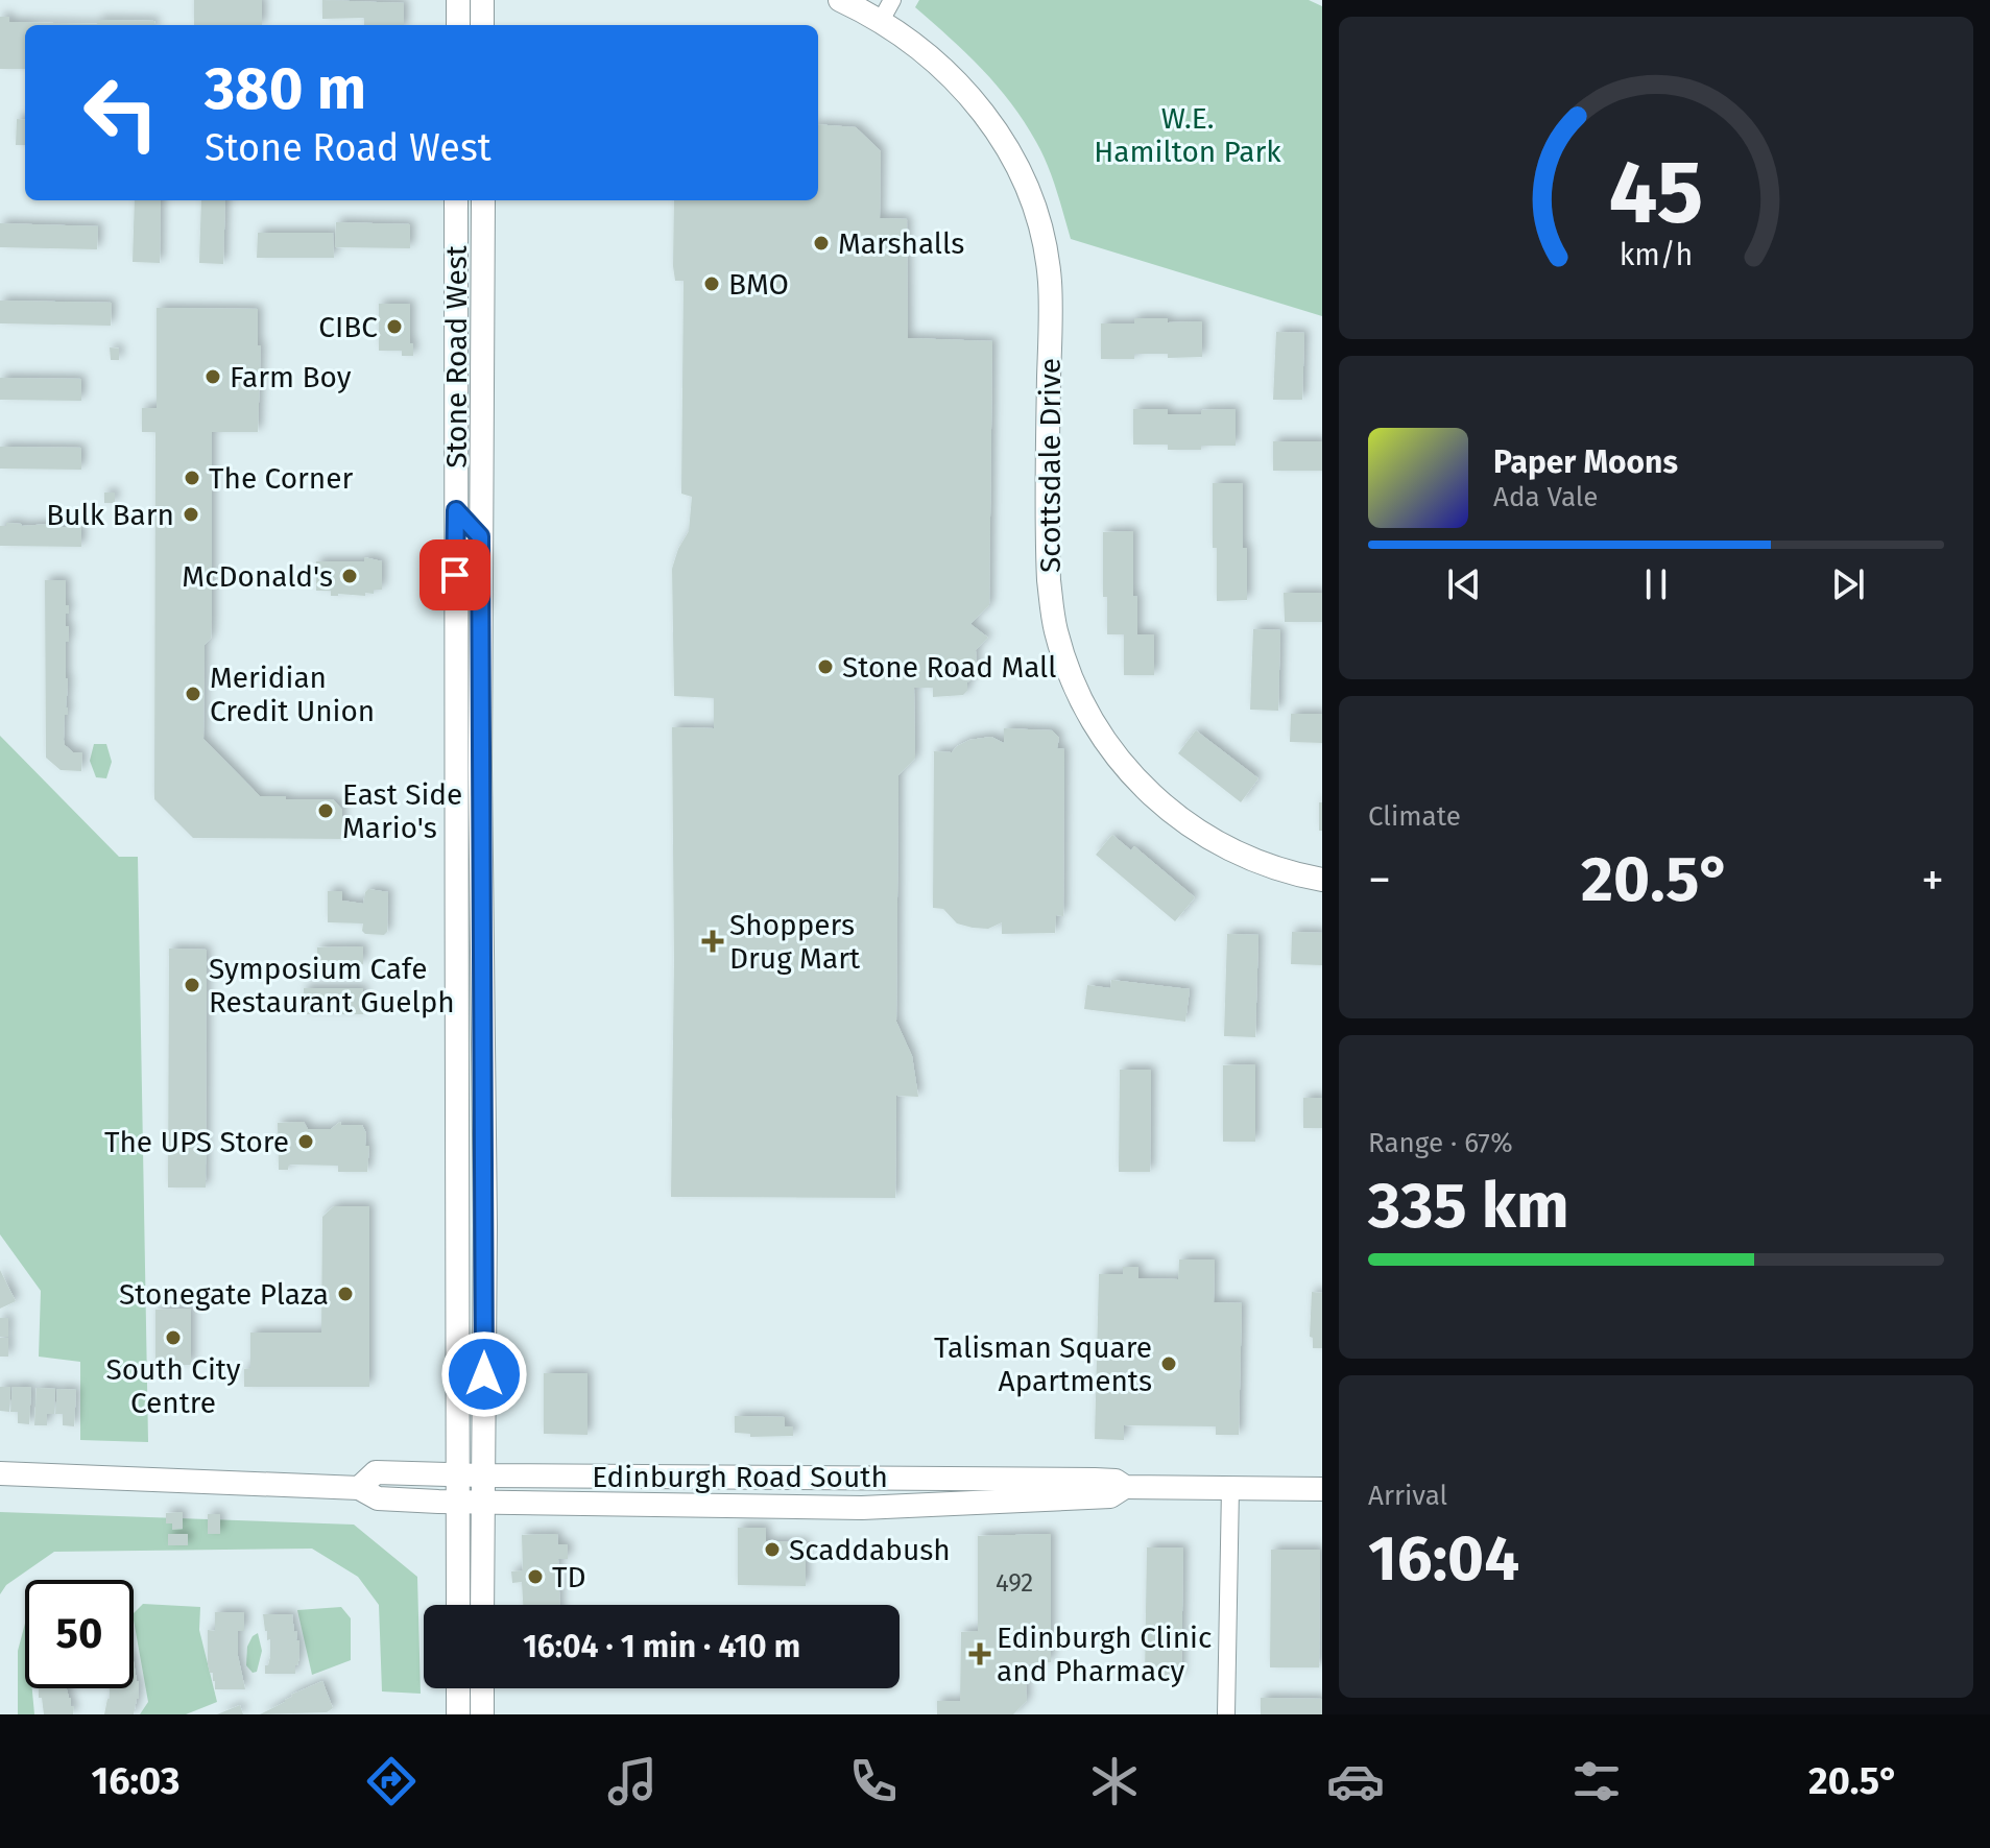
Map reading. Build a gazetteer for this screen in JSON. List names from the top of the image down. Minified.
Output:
{"streets":{"main road":["Stone Road West","Scottsdale Drive","Edinburgh Road South"]},"crossings":[["Stone Road West","Edinburgh Road South"]],"parks":["W.E. Hamilton Park"],"places":{"other":["Marshalls","BMO","CIBC","Farm Boy","The Corner","Bulk Barn","McDonald's","Stone Road Mall","Meridian Credit Union","East Side Mario's","Symposium Cafe Restaurant Guelph","The UPS Store","Stonegate Plaza","South City Centre","Talisman Square Apartments","Scaddabush","TD"],"health":["Shoppers Drug Mart","Edinburgh Clinic and Pharmacy"]},"house_numbers":["492"],"page":{"turn":["380 m","Stone Road West"],"song":["Paper Moons","Ada Vale"],"tile":["Climate",["Range · 67%","335 km"],["Arrival","16:04"]],"heat":["−","20.5°","+"],"limit":"50","trip":"16:04 · 1 min · 410 m","tabs":["16:03","20.5°"],"gauge":["45","km/h"]}}
